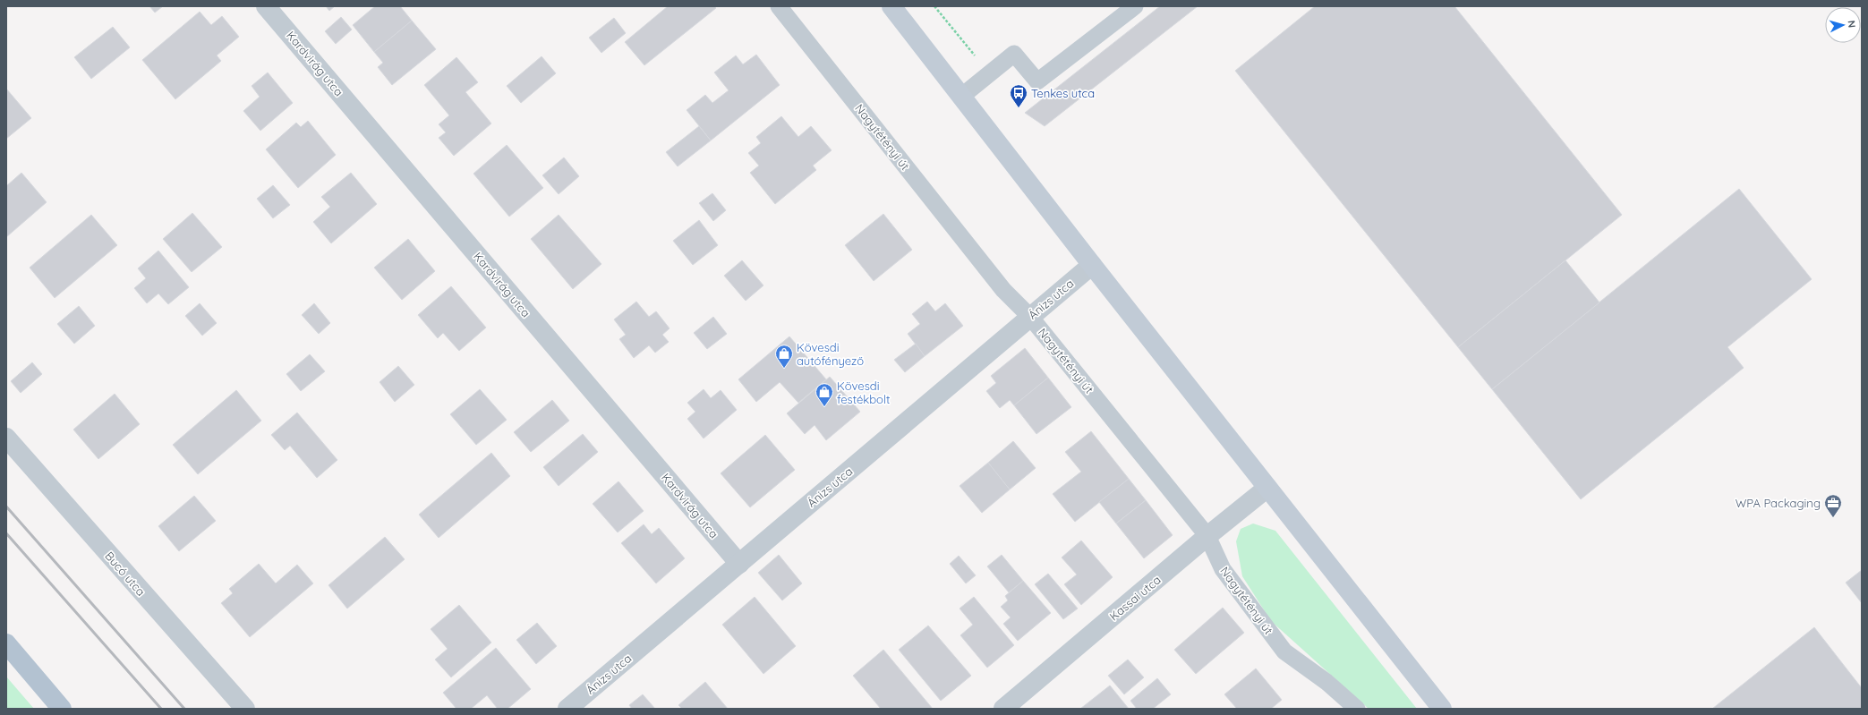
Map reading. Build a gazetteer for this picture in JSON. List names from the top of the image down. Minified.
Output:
{"streets":{"street":["Kardvirág utca","Ánizs utca","Bucó utca","Kassai utca"],"lane":["Nagytétényi út"]},"crossings":[["Kardvirág utca","Ánizs utca"],["Nagytétényi út","Ánizs utca"],["Nagytétényi út","Kassai utca"]],"places":{"bus stop":["Tenkes utca"],"shop":["Kövesdi autófényező","Kövesdi festékbolt"],"office":["WPA Packaging"]},"north":"right"}
